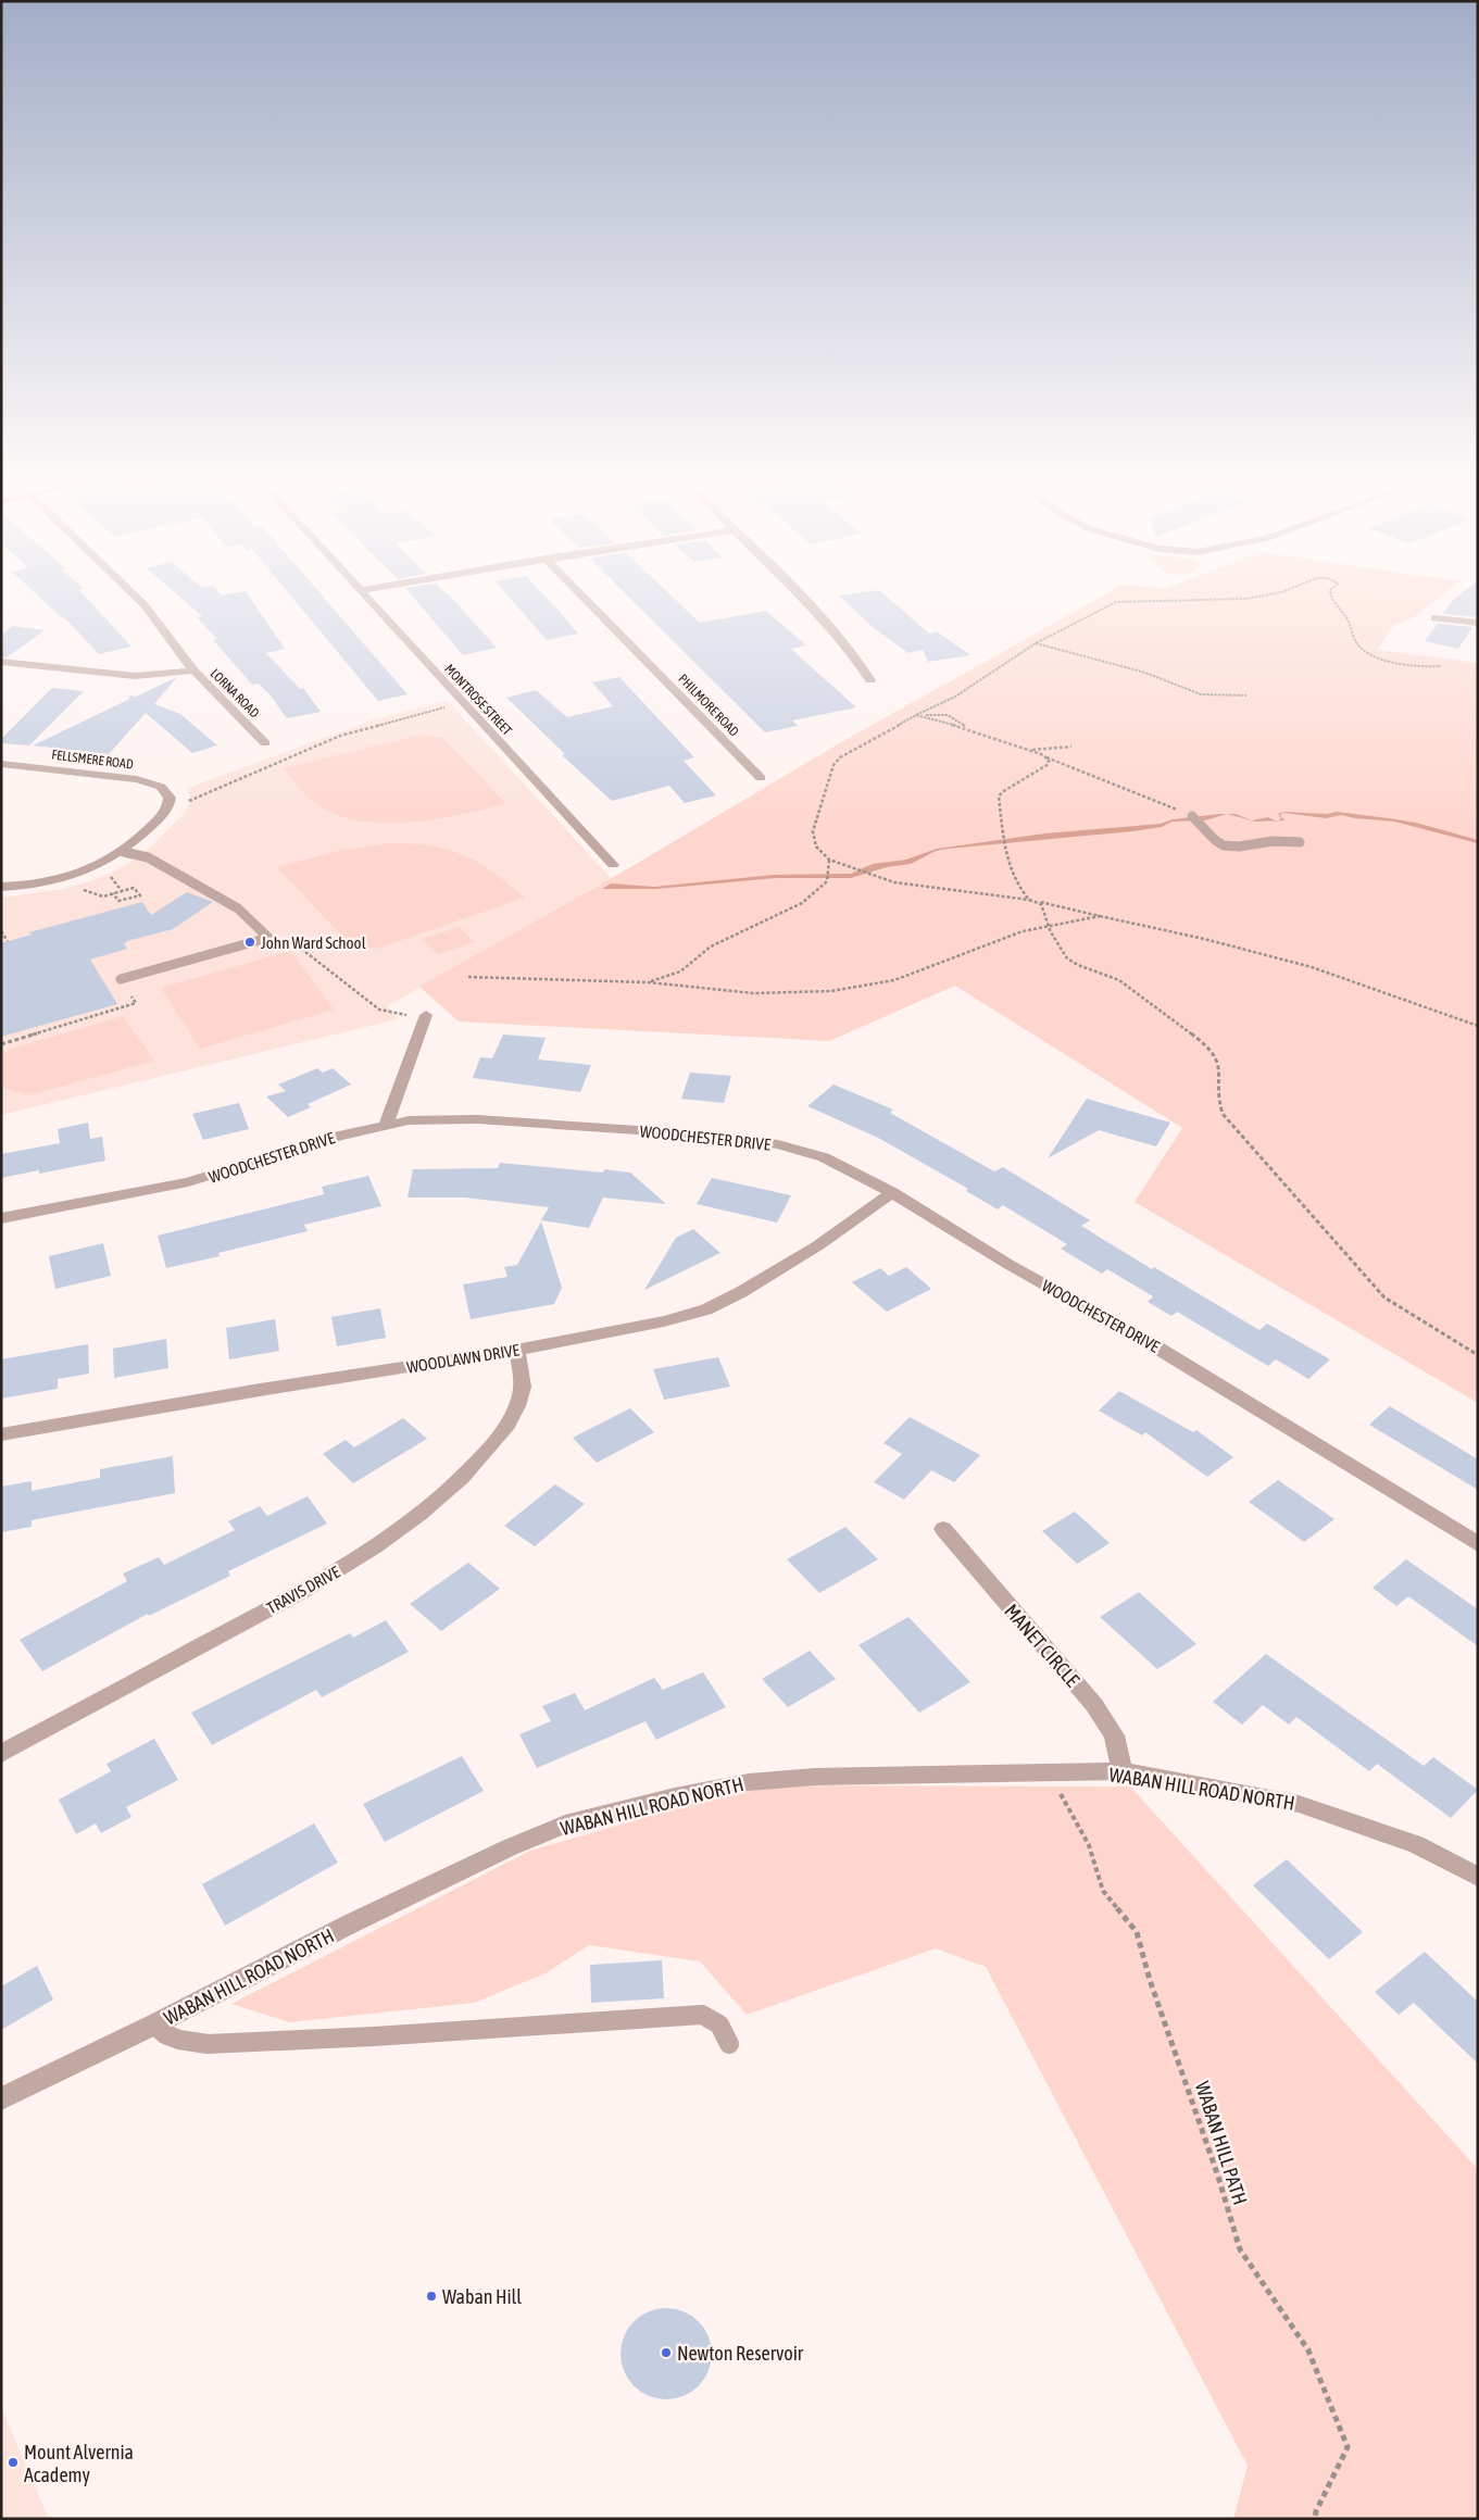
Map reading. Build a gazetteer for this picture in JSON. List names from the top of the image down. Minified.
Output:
{"streets":{"street":["LORNA ROAD","MONTROSE STREET","PHILMORE ROAD","FELLSMERE ROAD","WOODCHESTER DRIVE","WOODLAWN DRIVE","TRAVIS DRIVE","MANET CIRCLE","WABAN HILL ROAD NORTH"],"path":["WABAN HILL PATH"]},"crossings":[["WOODCHESTER DRIVE","WOODLAWN DRIVE"],["WOODLAWN DRIVE","TRAVIS DRIVE"],["MANET CIRCLE","WABAN HILL ROAD NORTH"],["WABAN HILL ROAD NORTH","WABAN HILL PATH"]],"places":["John Ward School","Waban Hill","Newton Reservoir","Mount Alvernia Academy"]}
